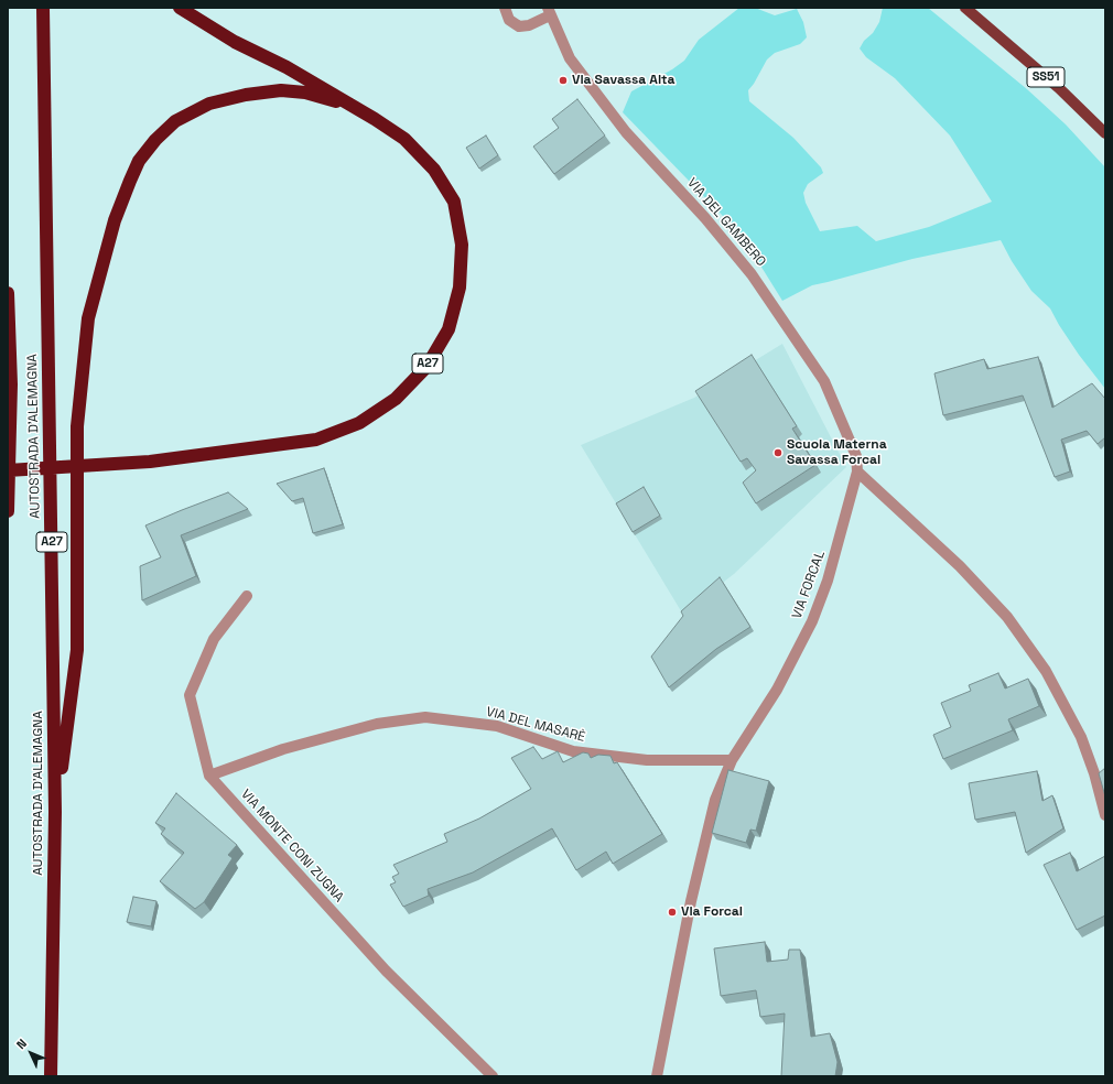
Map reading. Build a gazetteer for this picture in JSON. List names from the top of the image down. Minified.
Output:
{"streets":{"highway":["A27","AUTOSTRADA D'ALEMAGNA"],"main road":["SS51"],"street":["VIA DEL GAMBERO","VIA FORCAL","VIA DEL MASARÈ","VIA MONTE CONI ZUGNA"]},"crossings":[["VIA DEL GAMBERO","VIA FORCAL"],["A27","AUTOSTRADA D'ALEMAGNA"],["VIA FORCAL","VIA DEL MASARÈ"],["VIA DEL MASARÈ","VIA MONTE CONI ZUGNA"]],"places":["Via Savassa Alta","Scuola Materna Savassa Forcal","Via Forcal"],"north":"top left"}
